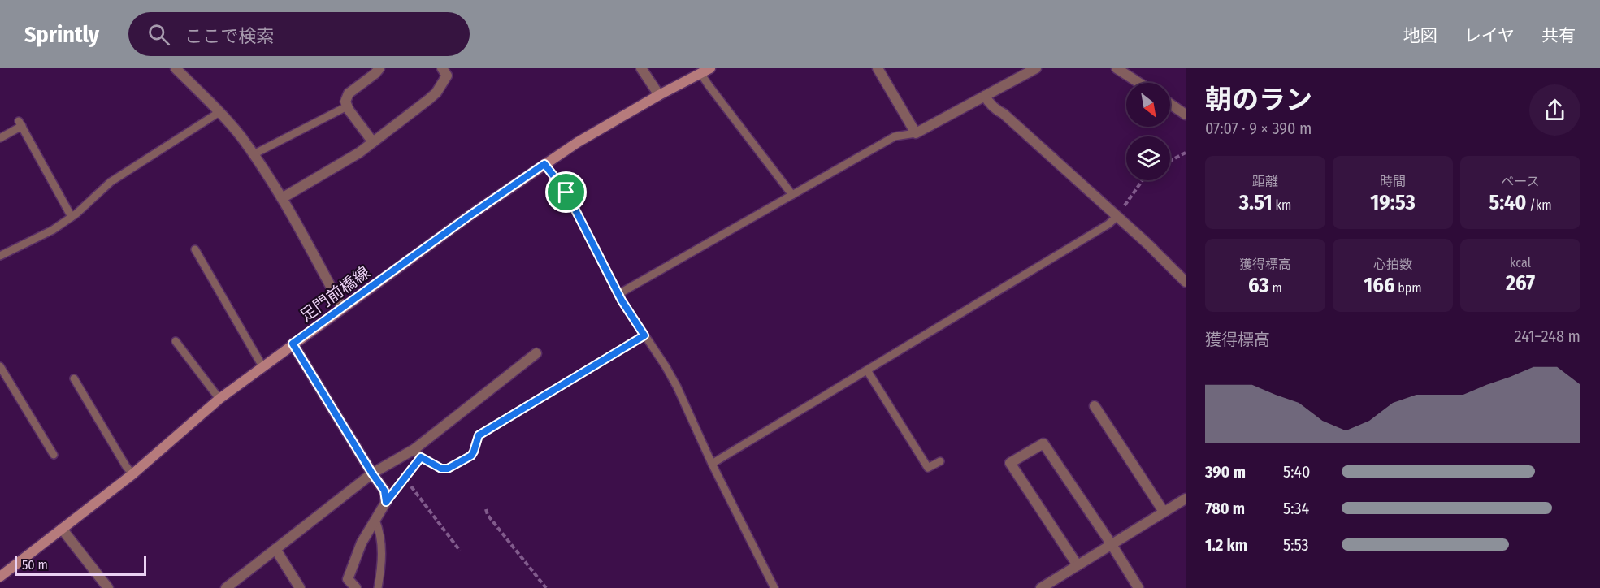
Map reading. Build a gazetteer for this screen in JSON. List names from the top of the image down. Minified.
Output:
{"streets":{"main road":["足門前橋線"]},"scale_bar":"50 m","north":"bottom right","page":{"header":"Sprintly","search":"ここで検索","nav":["地図","レイヤ","共有"],"heading":["朝のラン","07:07 · 9 × 390 m"],"stats":[["距離","3.51 km"],["時間","19:53"],["ペース","5:40 /km"],["獲得標高","63 m"],["心拍数","166 bpm"],["kcal","267"]],"chart":["獲得標高","241–248 m"],"list":[{"name":"390 m","note":"5:40"},{"name":"780 m","note":"5:34"},{"name":"1.2 km","note":"5:53"}],"scale":"50 m"}}
